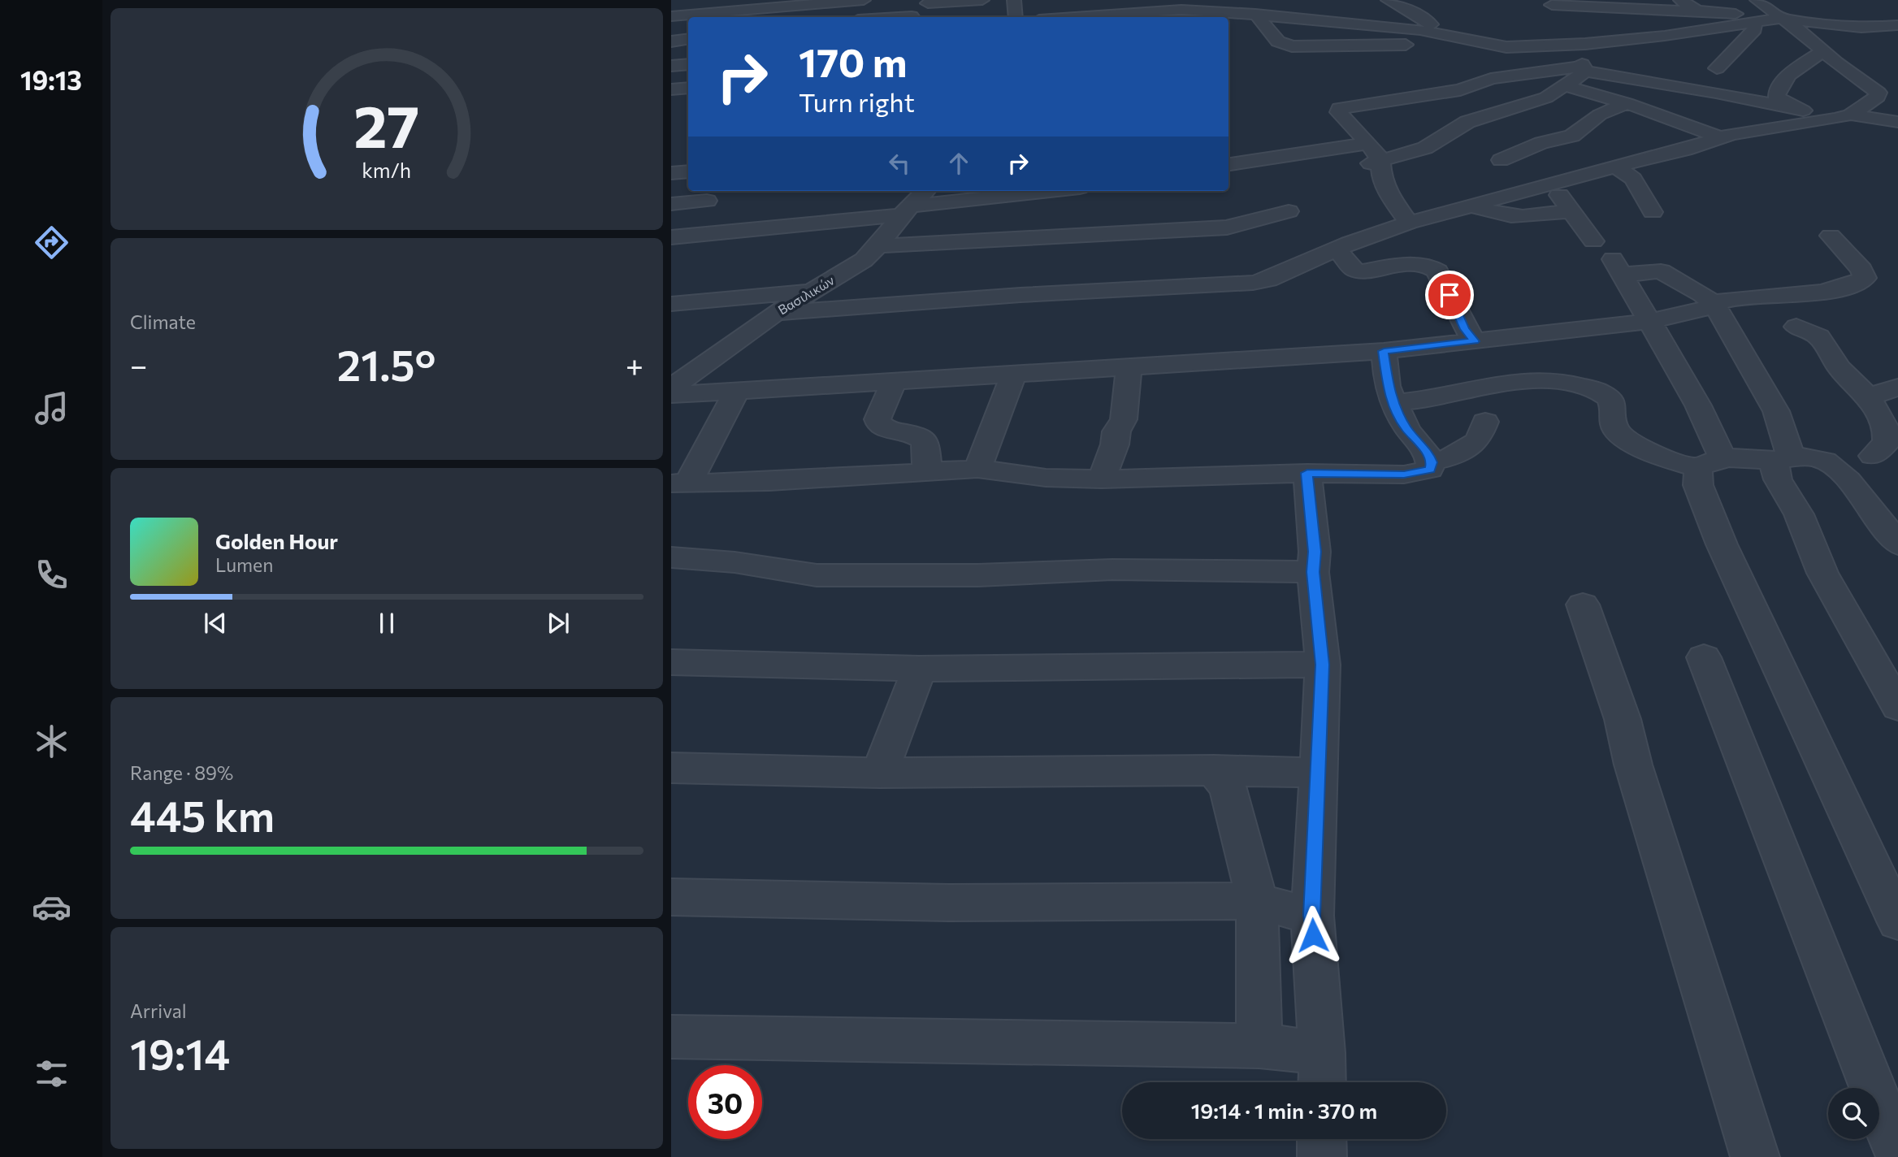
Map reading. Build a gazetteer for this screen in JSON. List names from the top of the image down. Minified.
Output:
{"streets":{"street":["Βασιλικών"]},"page":{"tabs":"19:13","turn":["170 m","Turn right"],"tile":["Climate",["Range · 89%","445 km"],["Arrival","19:14"]],"heat":["−","21.5°","+"],"song":["Golden Hour","Lumen"],"limit":"30","trip":"19:14 · 1 min · 370 m","gauge":["27","km/h"]}}
